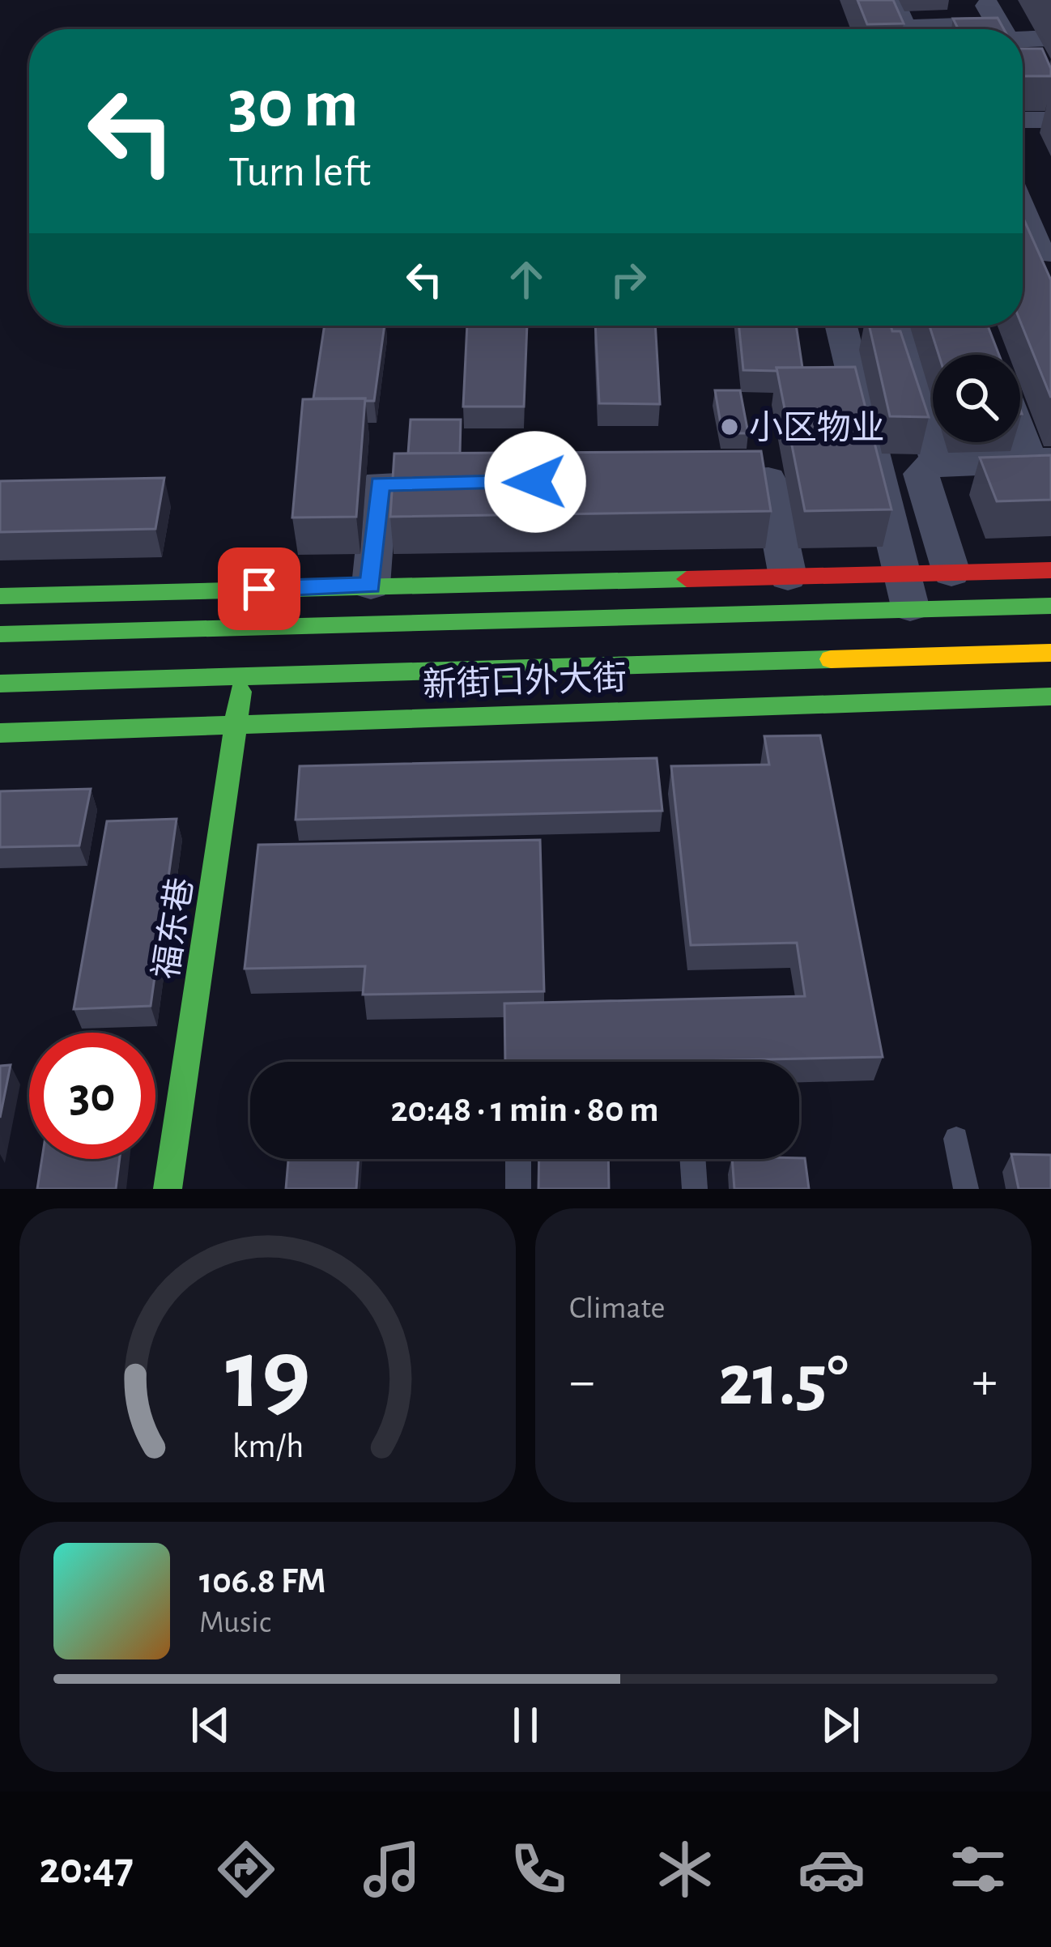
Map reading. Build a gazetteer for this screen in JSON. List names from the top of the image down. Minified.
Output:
{"streets":{"street":["新街口外大街","福东巷"]},"crossings":[["新街口外大街","福东巷"]],"places":["小区物业"],"page":{"turn":["30 m","Turn left"],"limit":"30","trip":"20:48 · 1 min · 80 m","tile":"Climate","heat":["−","21.5°","+"],"song":["106.8 FM","Music"],"tabs":"20:47","gauge":["19","km/h"]}}
